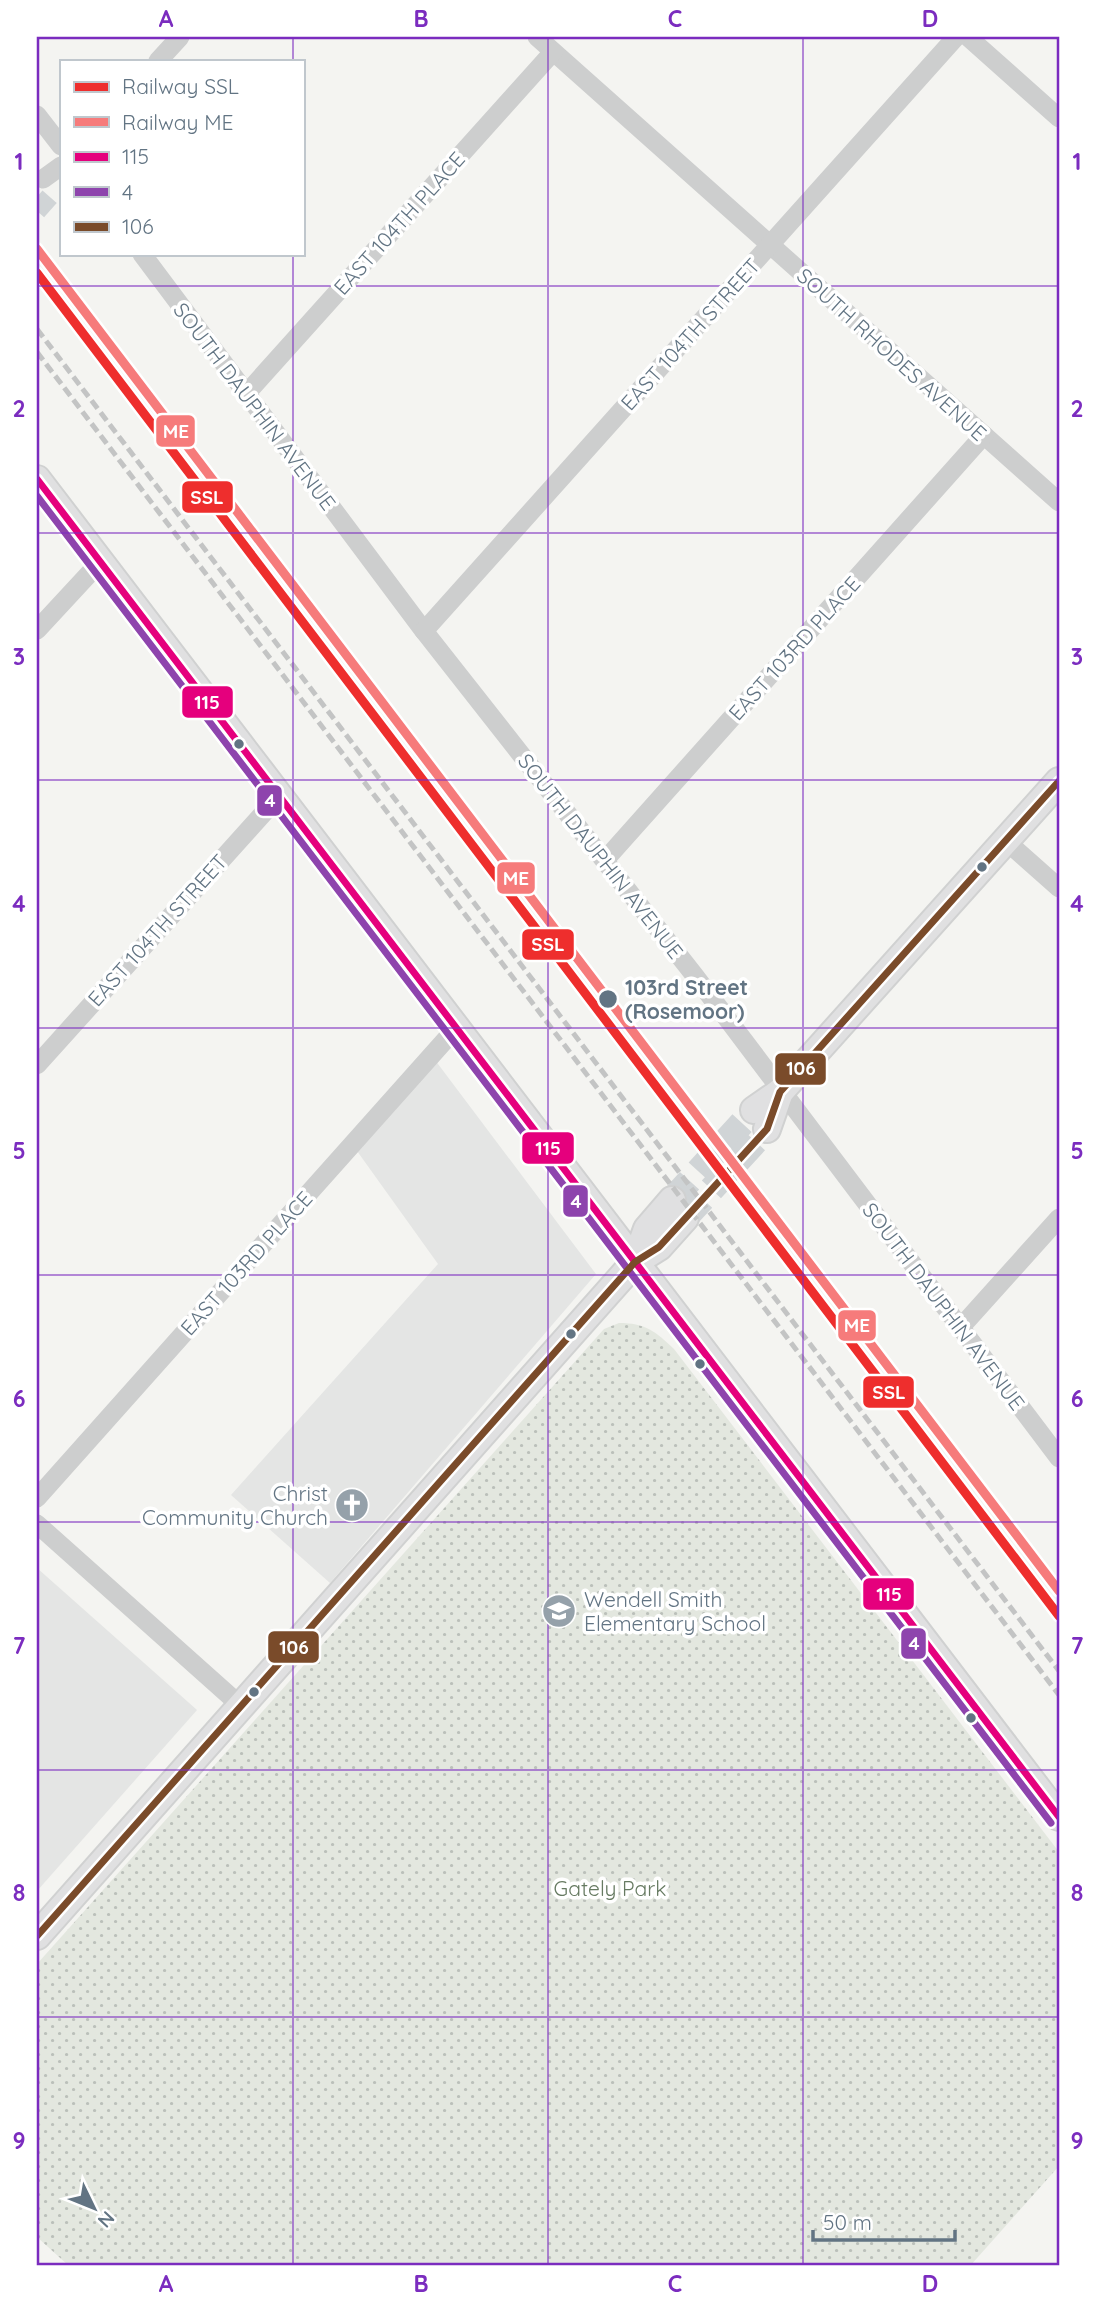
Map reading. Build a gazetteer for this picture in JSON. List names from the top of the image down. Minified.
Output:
{"streets":{"street":["EAST 104TH PLACE","EAST 104TH STREET","SOUTH RHODES AVENUE","SOUTH DAUPHIN AVENUE","EAST 103RD PLACE"]},"crossings":[["EAST 104TH PLACE","SOUTH RHODES AVENUE"],["EAST 104TH PLACE","SOUTH DAUPHIN AVENUE"],["EAST 104TH STREET","SOUTH RHODES AVENUE"],["EAST 104TH STREET","SOUTH DAUPHIN AVENUE"],["SOUTH RHODES AVENUE","EAST 103RD PLACE"],["SOUTH DAUPHIN AVENUE","EAST 103RD PLACE"]],"parks":["Gately Park"],"places":{"other":["103rd Street (Rosemoor)"],"church":["Christ Community Church"],"school or university":["Wendell Smith Elementary School"]},"lines":["rail line ME","rail line SSL","transit line 115","transit line 4","transit line 106"],"legend":["Railway SSL","Railway ME","115","4","106"],"scale_bar":"50 m","north":"bottom right","grid":{"columns":["A","B","C","D"],"rows":["1","2","3","4","5","6","7","8","9"]}}
